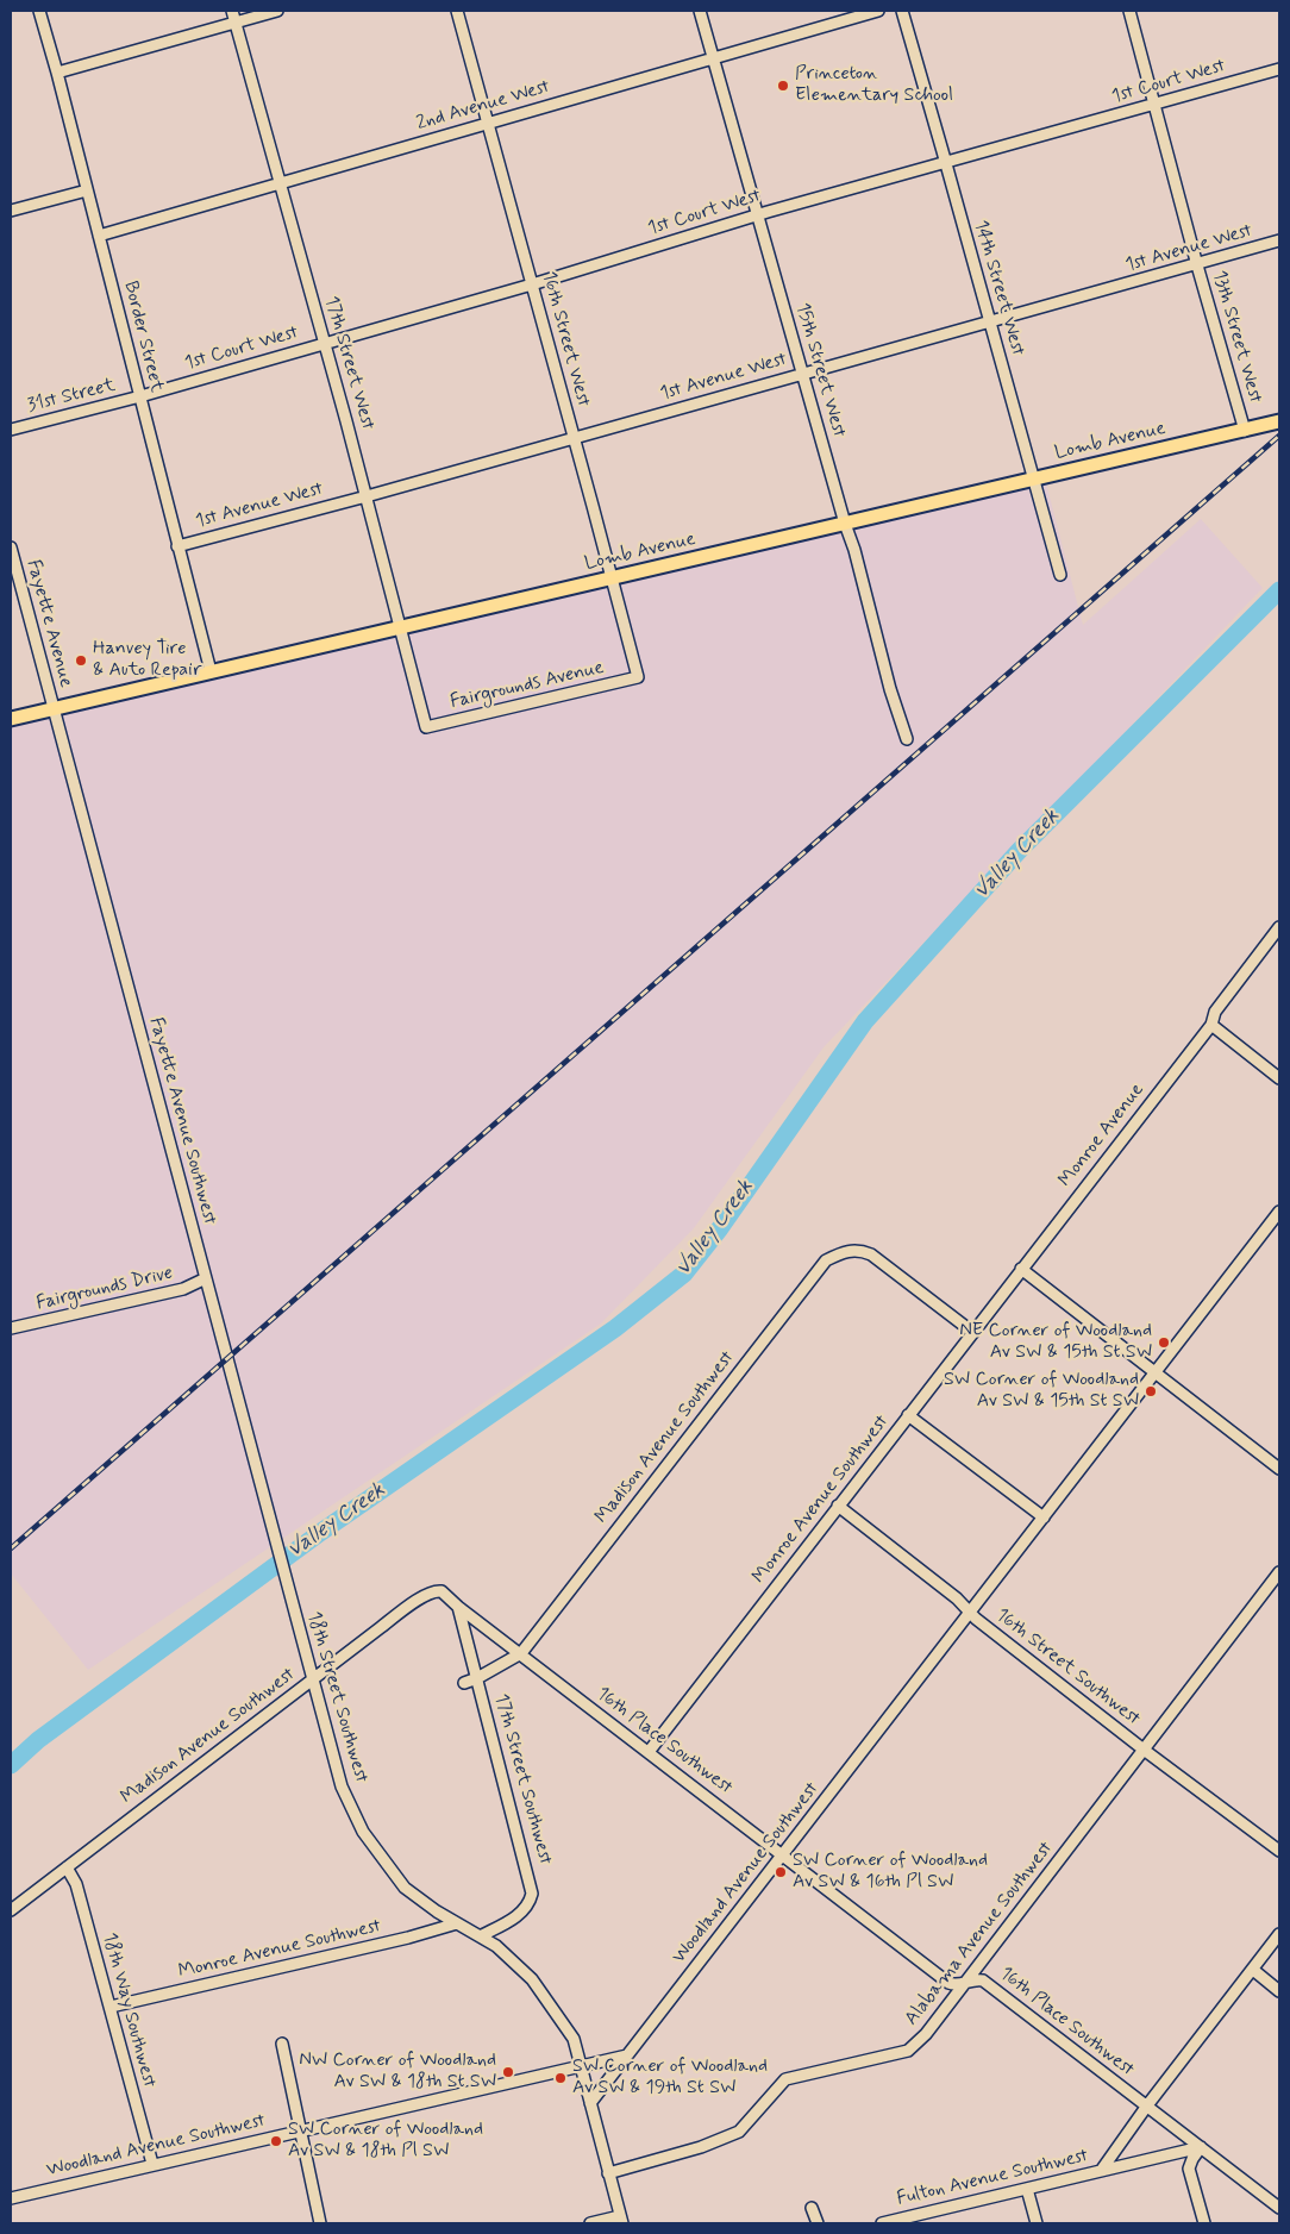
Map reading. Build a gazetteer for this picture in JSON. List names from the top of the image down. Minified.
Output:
{"streets":{"main road":["Lomb Avenue"],"street":["1st Court West","2nd Avenue West","1st Avenue West","14th Street West","Border Street","13th Street West","16th Street West","17th Street West","15th Street West","31st Street","Fayette Avenue","Fairgrounds Avenue","Fayette Avenue Southwest","Monroe Avenue","Fairgrounds Drive","Madison Avenue Southwest","Monroe Avenue Southwest","16th Street Southwest","18th Street Southwest","16th Place Southwest","17th Street Southwest","Woodland Avenue Southwest","Alabama Avenue Southwest","18th Way Southwest","Fulton Avenue Southwest"]},"crossings":[["1st Court West","14th Street West"],["1st Court West","Border Street"],["1st Court West","13th Street West"],["1st Court West","16th Street West"],["1st Court West","17th Street West"],["1st Court West","15th Street West"],["1st Court West","31st Street"],["2nd Avenue West","Border Street"],["2nd Avenue West","16th Street West"],["2nd Avenue West","17th Street West"],["2nd Avenue West","15th Street West"],["1st Avenue West","14th Street West"],["1st Avenue West","Border Street"],["1st Avenue West","13th Street West"],["1st Avenue West","16th Street West"],["1st Avenue West","17th Street West"],["1st Avenue West","15th Street West"],["14th Street West","Lomb Avenue"],["Border Street","31st Street"],["Border Street","Lomb Avenue"],["13th Street West","Lomb Avenue"],["16th Street West","Lomb Avenue"],["16th Street West","Fairgrounds Avenue"],["17th Street West","Lomb Avenue"],["17th Street West","Fairgrounds Avenue"],["15th Street West","Lomb Avenue"],["Lomb Avenue","Fayette Avenue"],["Lomb Avenue","Fayette Avenue Southwest"],["Fayette Avenue","Fayette Avenue Southwest"],["Fayette Avenue Southwest","Fairgrounds Drive"],["Fayette Avenue Southwest","18th Street Southwest"],["Monroe Avenue","Monroe Avenue Southwest"],["Madison Avenue Southwest","Monroe Avenue Southwest"],["Madison Avenue Southwest","18th Street Southwest"],["Madison Avenue Southwest","16th Place Southwest"],["Madison Avenue Southwest","17th Street Southwest"],["Madison Avenue Southwest","18th Way Southwest"],["Monroe Avenue Southwest","16th Street Southwest"],["Monroe Avenue Southwest","18th Street Southwest"],["Monroe Avenue Southwest","16th Place Southwest"],["Monroe Avenue Southwest","18th Way Southwest"],["16th Street Southwest","Woodland Avenue Southwest"],["16th Street Southwest","Alabama Avenue Southwest"],["18th Street Southwest","17th Street Southwest"],["18th Street Southwest","Woodland Avenue Southwest"],["18th Street Southwest","Alabama Avenue Southwest"],["16th Place Southwest","17th Street Southwest"],["16th Place Southwest","Woodland Avenue Southwest"],["16th Place Southwest","Alabama Avenue Southwest"],["16th Place Southwest","Fulton Avenue Southwest"],["Woodland Avenue Southwest","18th Way Southwest"]],"water":["Valley Creek"],"places":["Princeton Elementary School","Hanvey Tire & Auto Repair","NE Corner of Woodland Av SW & 15th St SW","SW Corner of Woodland Av SW & 15th St SW","SW Corner of Woodland Av SW & 16th Pl SW","NW Corner of Woodland Av SW & 18th St SW","SW Corner of Woodland Av SW & 19th St SW","SW Corner of Woodland Av SW & 18th Pl SW"]}
